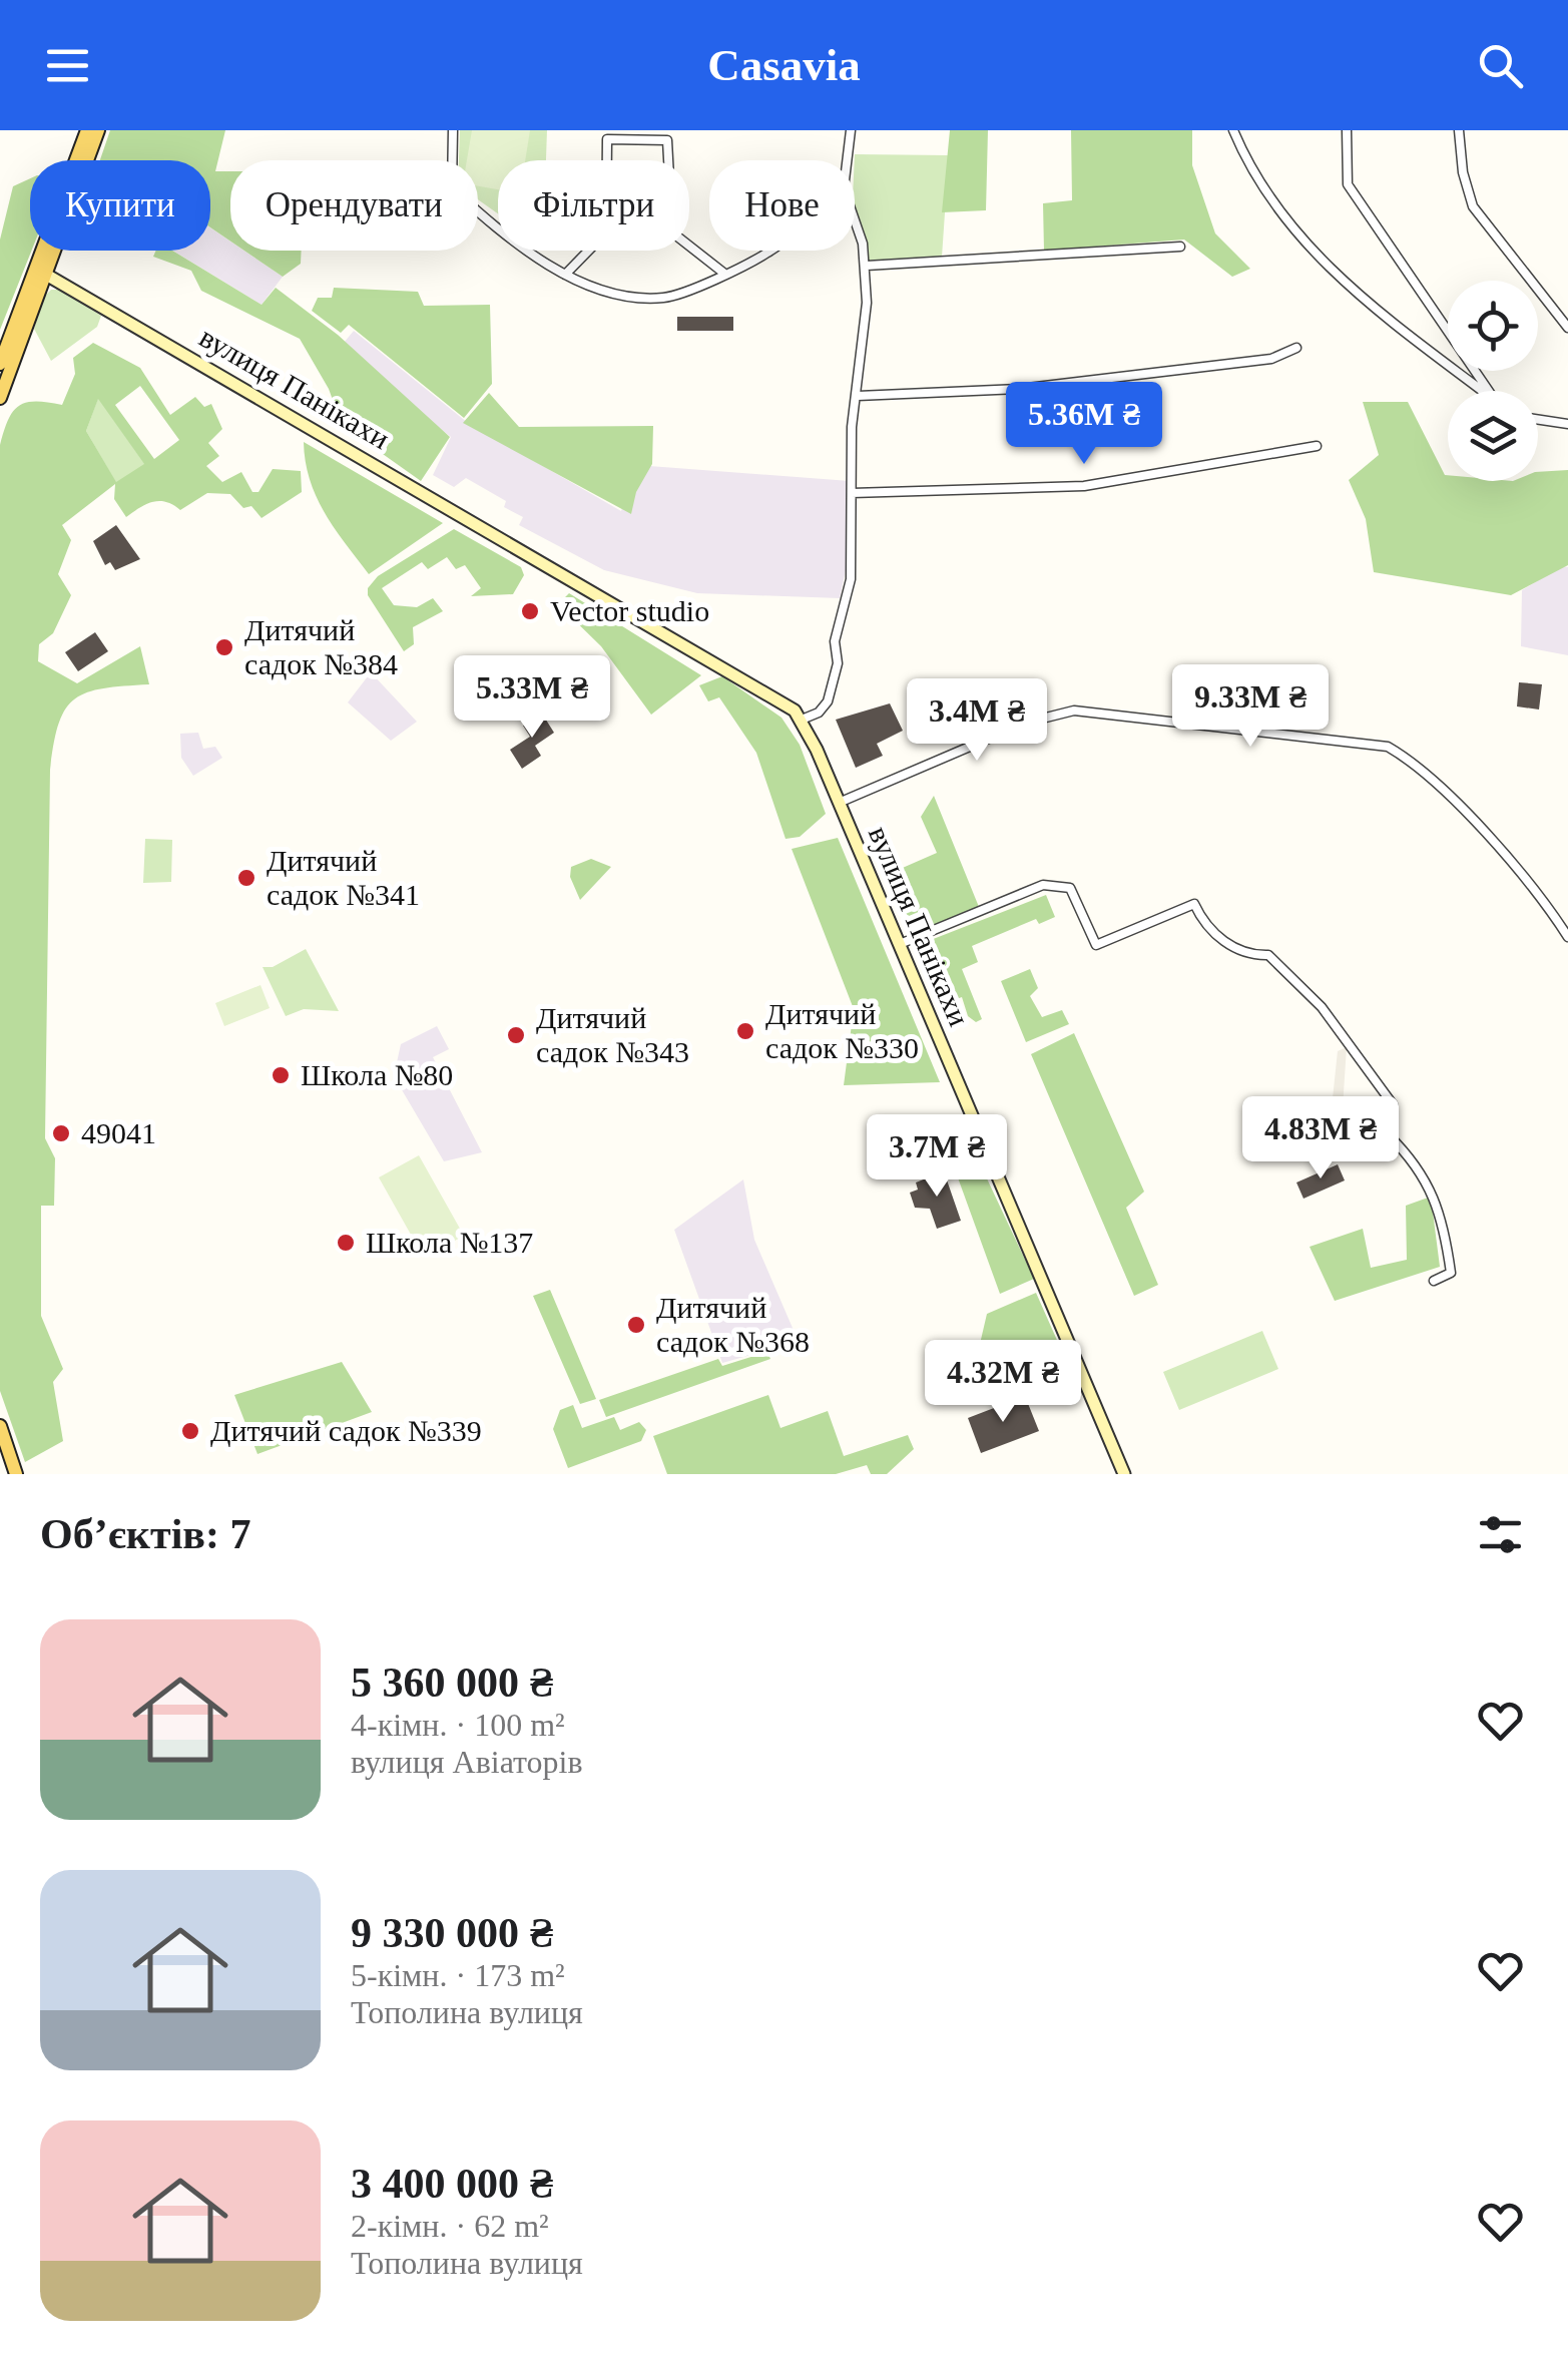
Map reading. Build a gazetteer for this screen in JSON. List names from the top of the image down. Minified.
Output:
{"streets":{"street":["вулиця Панікахи"]},"places":["Vector studio","Дитячий садок №384","Дитячий садок №341","Дитячий садок №330","Дитячий садок №343","Школа №80","49041","Школа №137","Дитячий садок №368","Дитячий садок №339"],"page":{"header":"Casavia","chip":["Купити","Орендувати","Фільтри","Нове"],"price":["5.36M ₴","5.33M ₴","9.33M ₴","3.4M ₴","4.83M ₴","3.7M ₴","4.32M ₴"],"heading":"Об’єктів: 7","list":[{"name":"5 360 000 ₴","note":"4-кімн. · 100 m² · вулиця Авіаторів"},{"name":"9 330 000 ₴","note":"5-кімн. · 173 m² · Тополина вулиця"},{"name":"3 400 000 ₴","note":"2-кімн. · 62 m² · Тополина вулиця"}]}}
